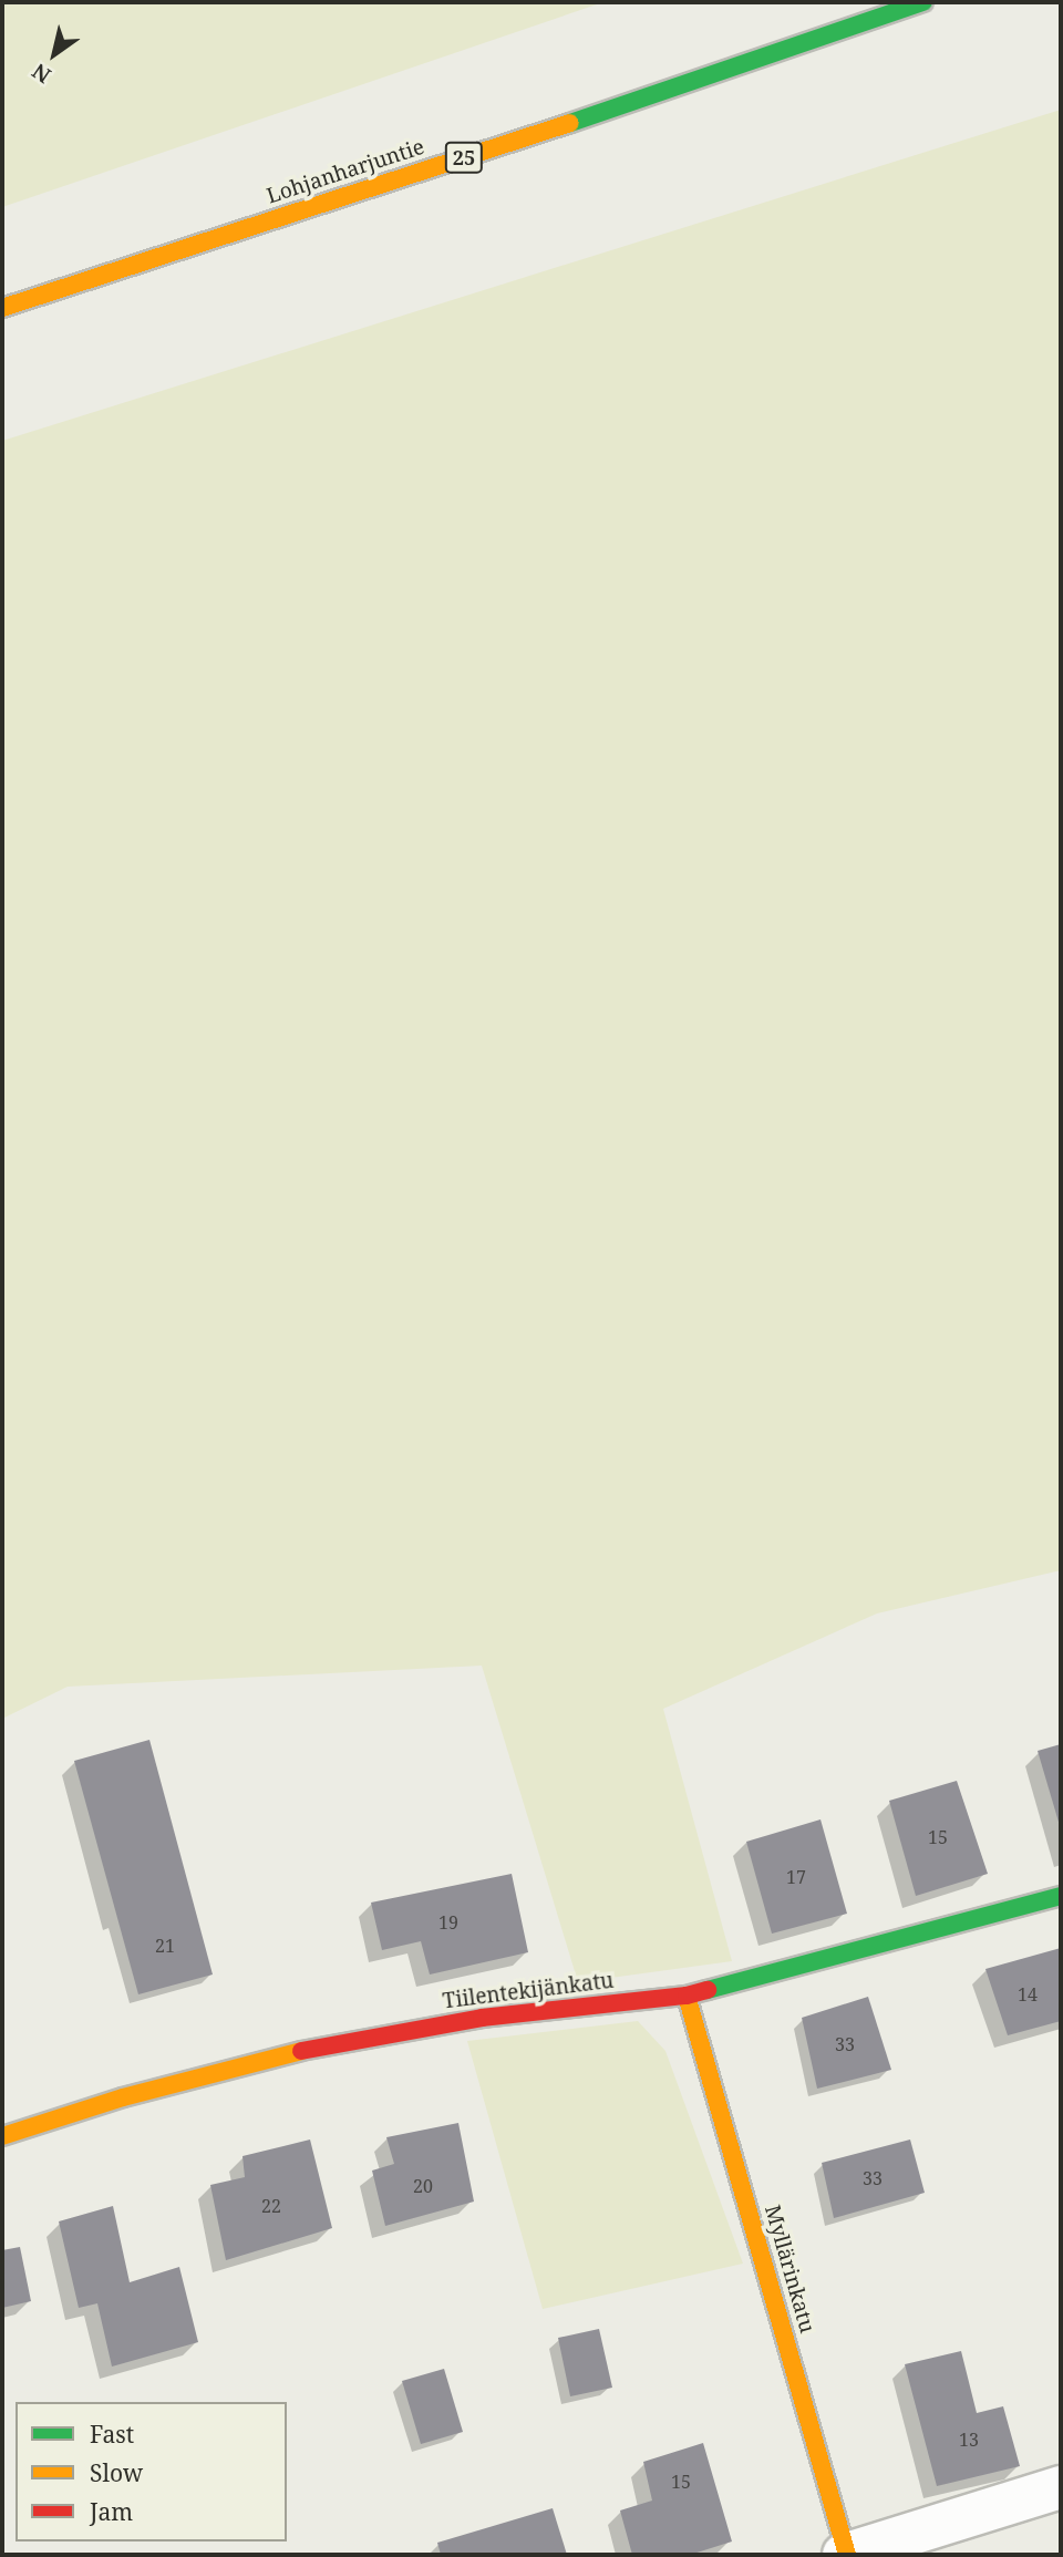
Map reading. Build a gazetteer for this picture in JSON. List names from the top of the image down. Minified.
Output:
{"streets":{"main road":["25","Lohjanharjuntie","Tiilentekijänkatu","Myllärinkatu"]},"crossings":[["Tiilentekijänkatu","Myllärinkatu"]],"house_numbers":["15","17","19","21","14","33","33","20","22","13","15"],"legend":["Fast","Slow","Jam"],"north":"bottom left"}
